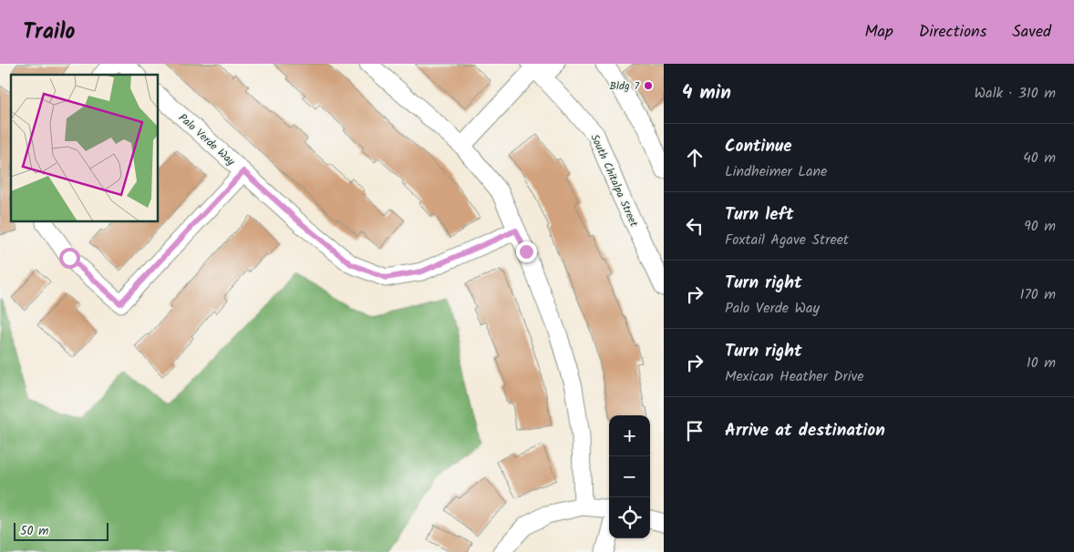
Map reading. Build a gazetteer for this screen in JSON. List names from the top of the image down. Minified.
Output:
{"streets":{"street":["Palo Verde Way","South Chitalpa Street"]},"places":["Bldg 7"],"scale_bar":"50 m","page":{"header":"Trailo","nav":["Map","Directions","Saved"],"heading":["4 min","Walk · 310 m"],"list":[["Continue","Lindheimer Lane","40 m"],["Turn left","Foxtail Agave Street","90 m"],["Turn right","Palo Verde Way","170 m"],["Turn right","Mexican Heather Drive","10 m"],"Arrive at destination"],"map_buttons":["+","−"],"scale":"50 m"}}
